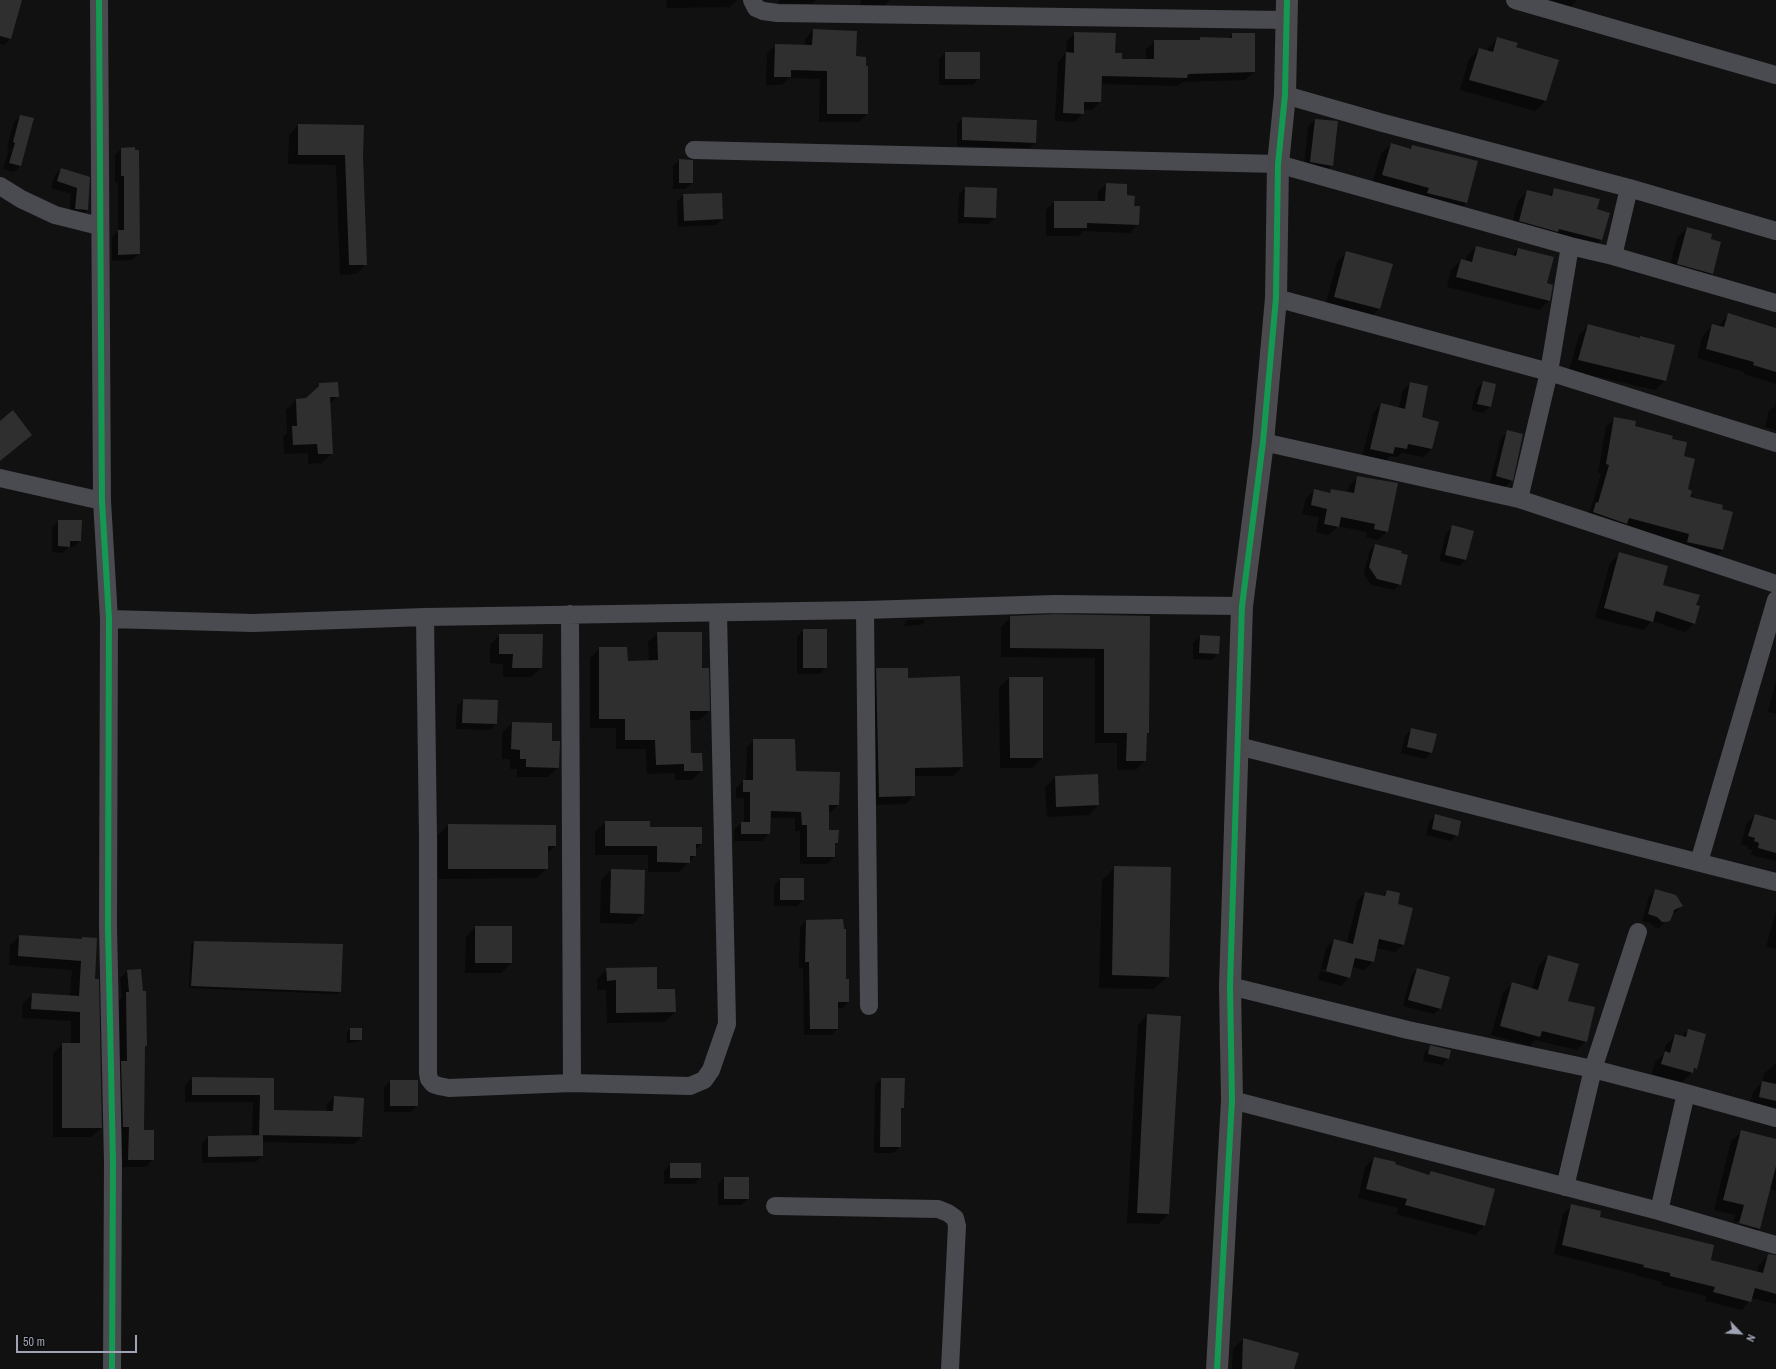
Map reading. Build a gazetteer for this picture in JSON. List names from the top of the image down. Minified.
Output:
{"scale_bar":"50 m","north":"bottom right"}
